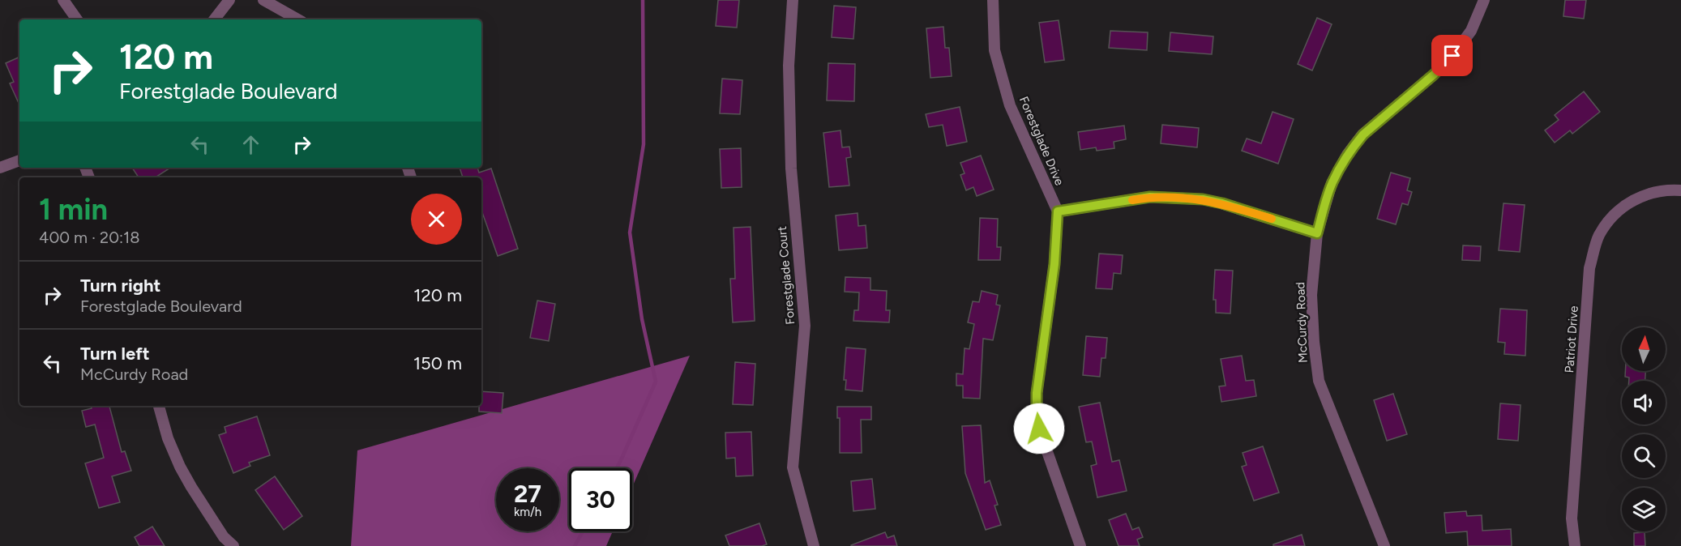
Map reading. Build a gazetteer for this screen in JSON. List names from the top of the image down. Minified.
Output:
{"streets":{"street":["Forestglade Drive","Forestglade Court","McCurdy Road","Patriot Drive"]},"north":"top","page":{"turn":["120 m","Forestglade Boulevard"],"heading":["1 min","400 m · 20:18"],"list":[{"name":"Turn right","note":"Forestglade Boulevard","value":"120 m"},{"name":"Turn left","note":"McCurdy Road","value":"150 m"}],"speed":"27 km/h","limit":"30"}}
